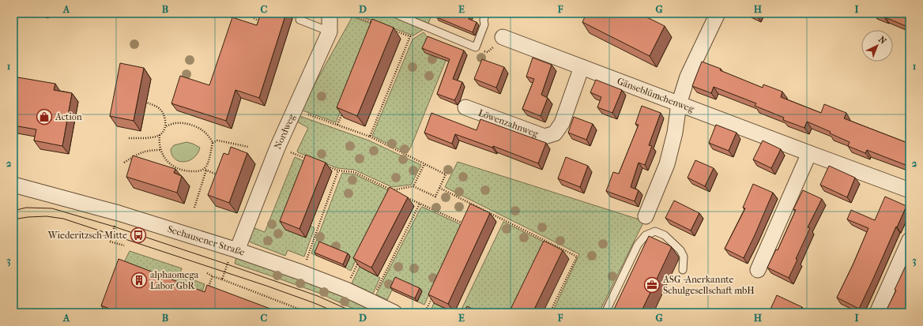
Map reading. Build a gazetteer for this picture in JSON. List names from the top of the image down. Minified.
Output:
{"streets":{"street":["Gänseblümchenweg","Löwenzahnweg","Nordweg","Seehausener Straße"]},"crossings":[["Gänseblümchenweg","Löwenzahnweg"],["Nordweg","Seehausener Straße"]],"places":{"shop":["Action"],"bus stop":["Wiederitzsch-Mitte"],"building":["alphaomega Labor GbR"],"office":["ASG -Anerkannte Schulgesellschaft mbH"]},"north":"top right","grid":{"columns":["A","B","C","D","E","F","G","H","I"],"rows":["1","2","3"]}}
